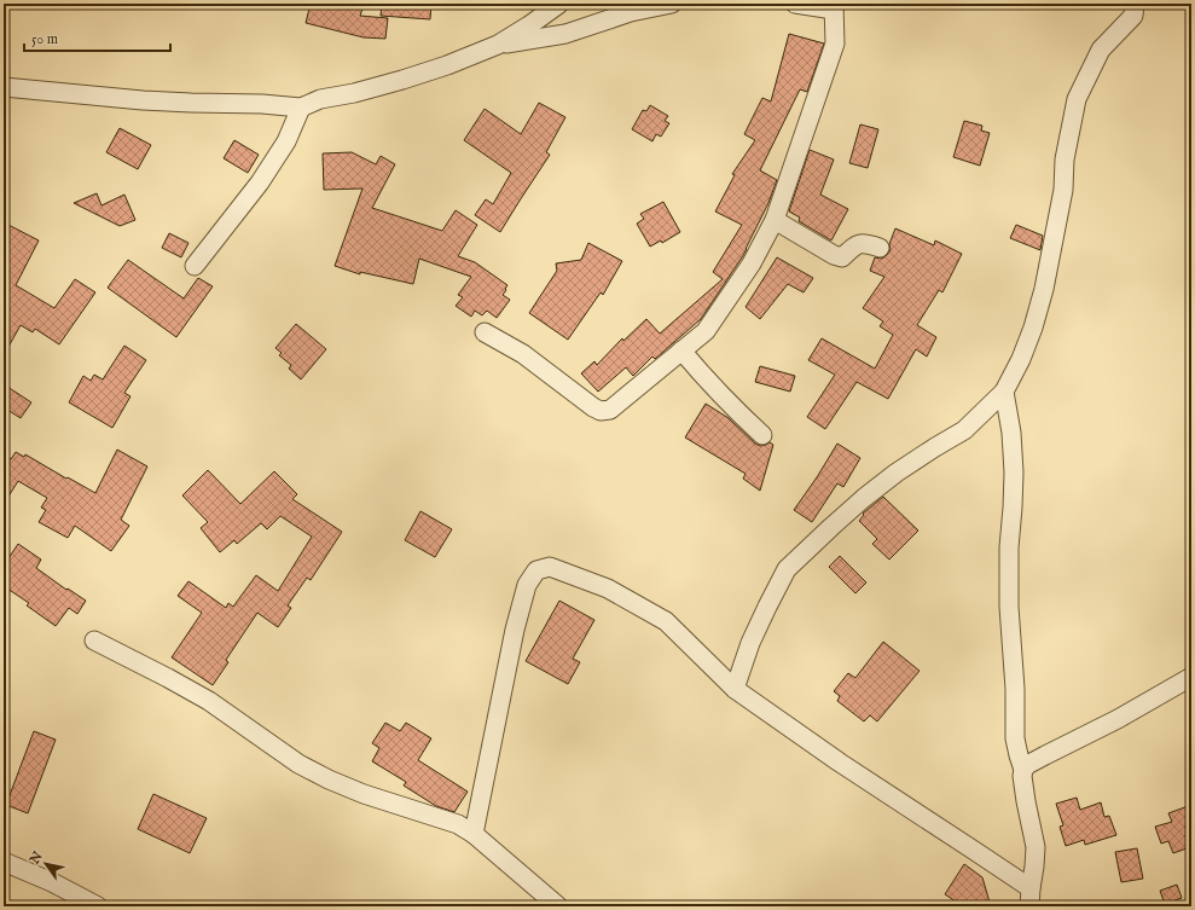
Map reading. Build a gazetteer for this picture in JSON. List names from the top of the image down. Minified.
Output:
{"scale_bar":"50 m","north":"top left"}
